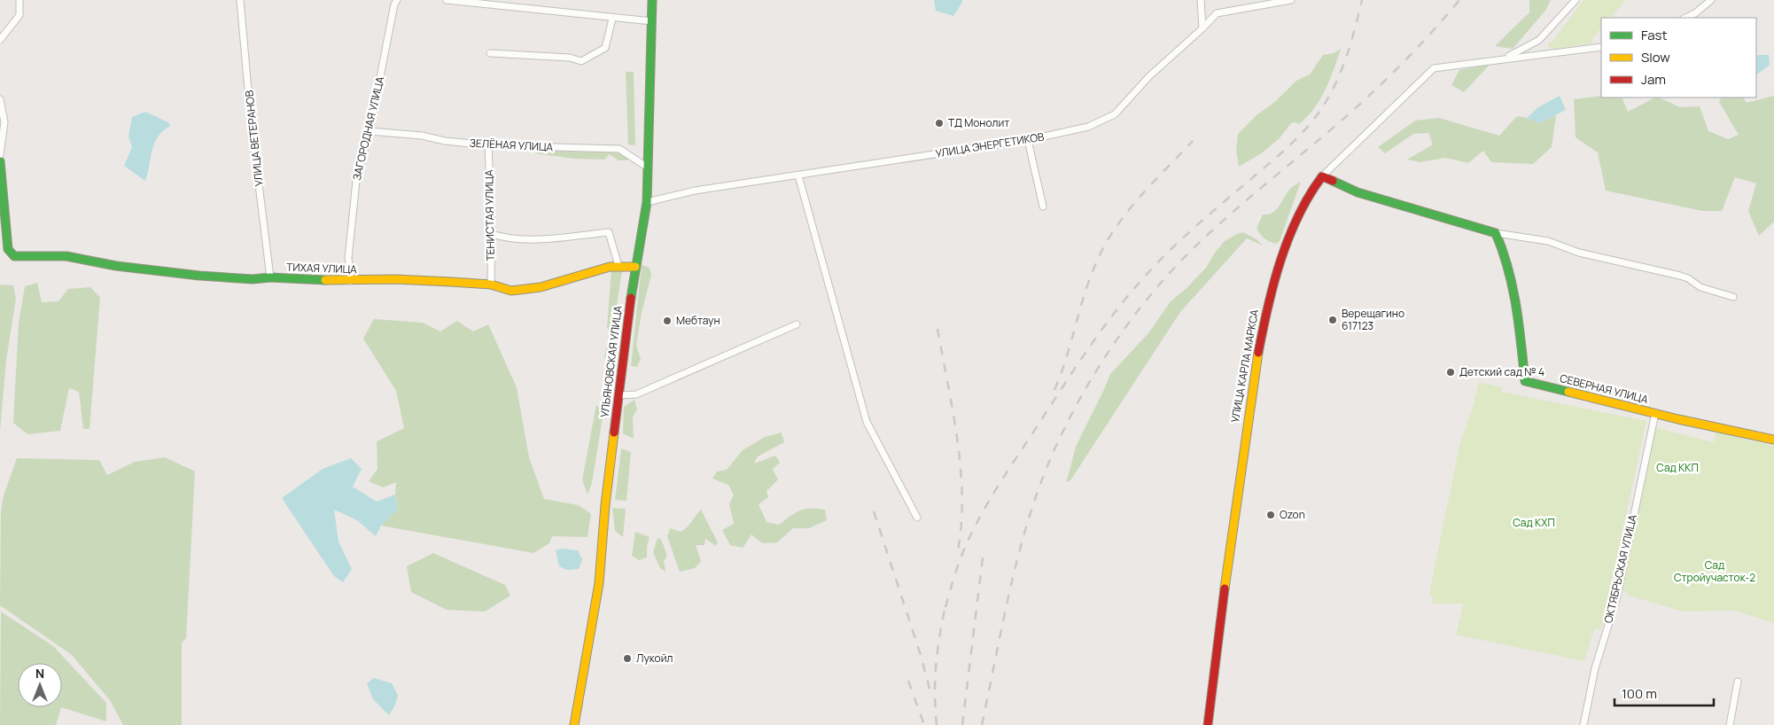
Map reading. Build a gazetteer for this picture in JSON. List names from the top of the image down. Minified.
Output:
{"streets":{"street":["ЗАГОРОДНАЯ УЛИЦА","УЛИЦА ВЕТЕРАНОВ","ЗЕЛЁНАЯ УЛИЦА","УЛИЦА ЭНЕРГЕТИКОВ","ТЕНИСТАЯ УЛИЦА","ТИХАЯ УЛИЦА","УЛЬЯНОВСКАЯ УЛИЦА","УЛИЦА КАРЛА МАРКСА","СЕВЕРНАЯ УЛИЦА","ОКТЯБРЬСКАЯ УЛИЦА"]},"crossings":[["ЗАГОРОДНАЯ УЛИЦА","ЗЕЛЁНАЯ УЛИЦА"],["ЗАГОРОДНАЯ УЛИЦА","ТИХАЯ УЛИЦА"],["УЛИЦА ВЕТЕРАНОВ","ТИХАЯ УЛИЦА"],["ЗЕЛЁНАЯ УЛИЦА","ТЕНИСТАЯ УЛИЦА"],["ЗЕЛЁНАЯ УЛИЦА","УЛЬЯНОВСКАЯ УЛИЦА"],["УЛИЦА ЭНЕРГЕТИКОВ","УЛЬЯНОВСКАЯ УЛИЦА"],["ТЕНИСТАЯ УЛИЦА","ТИХАЯ УЛИЦА"],["ТИХАЯ УЛИЦА","УЛЬЯНОВСКАЯ УЛИЦА"],["СЕВЕРНАЯ УЛИЦА","ОКТЯБРЬСКАЯ УЛИЦА"]],"parks":["Сад ККП","Сад КХП","Сад Стройучасток-2"],"places":["ТД Монолит","Верещагино 617123","Мебтаун","Детский сад № 4","Ozon","Лукойл"],"legend":["Fast","Slow","Jam"],"scale_bar":"100 m","north":"top"}
